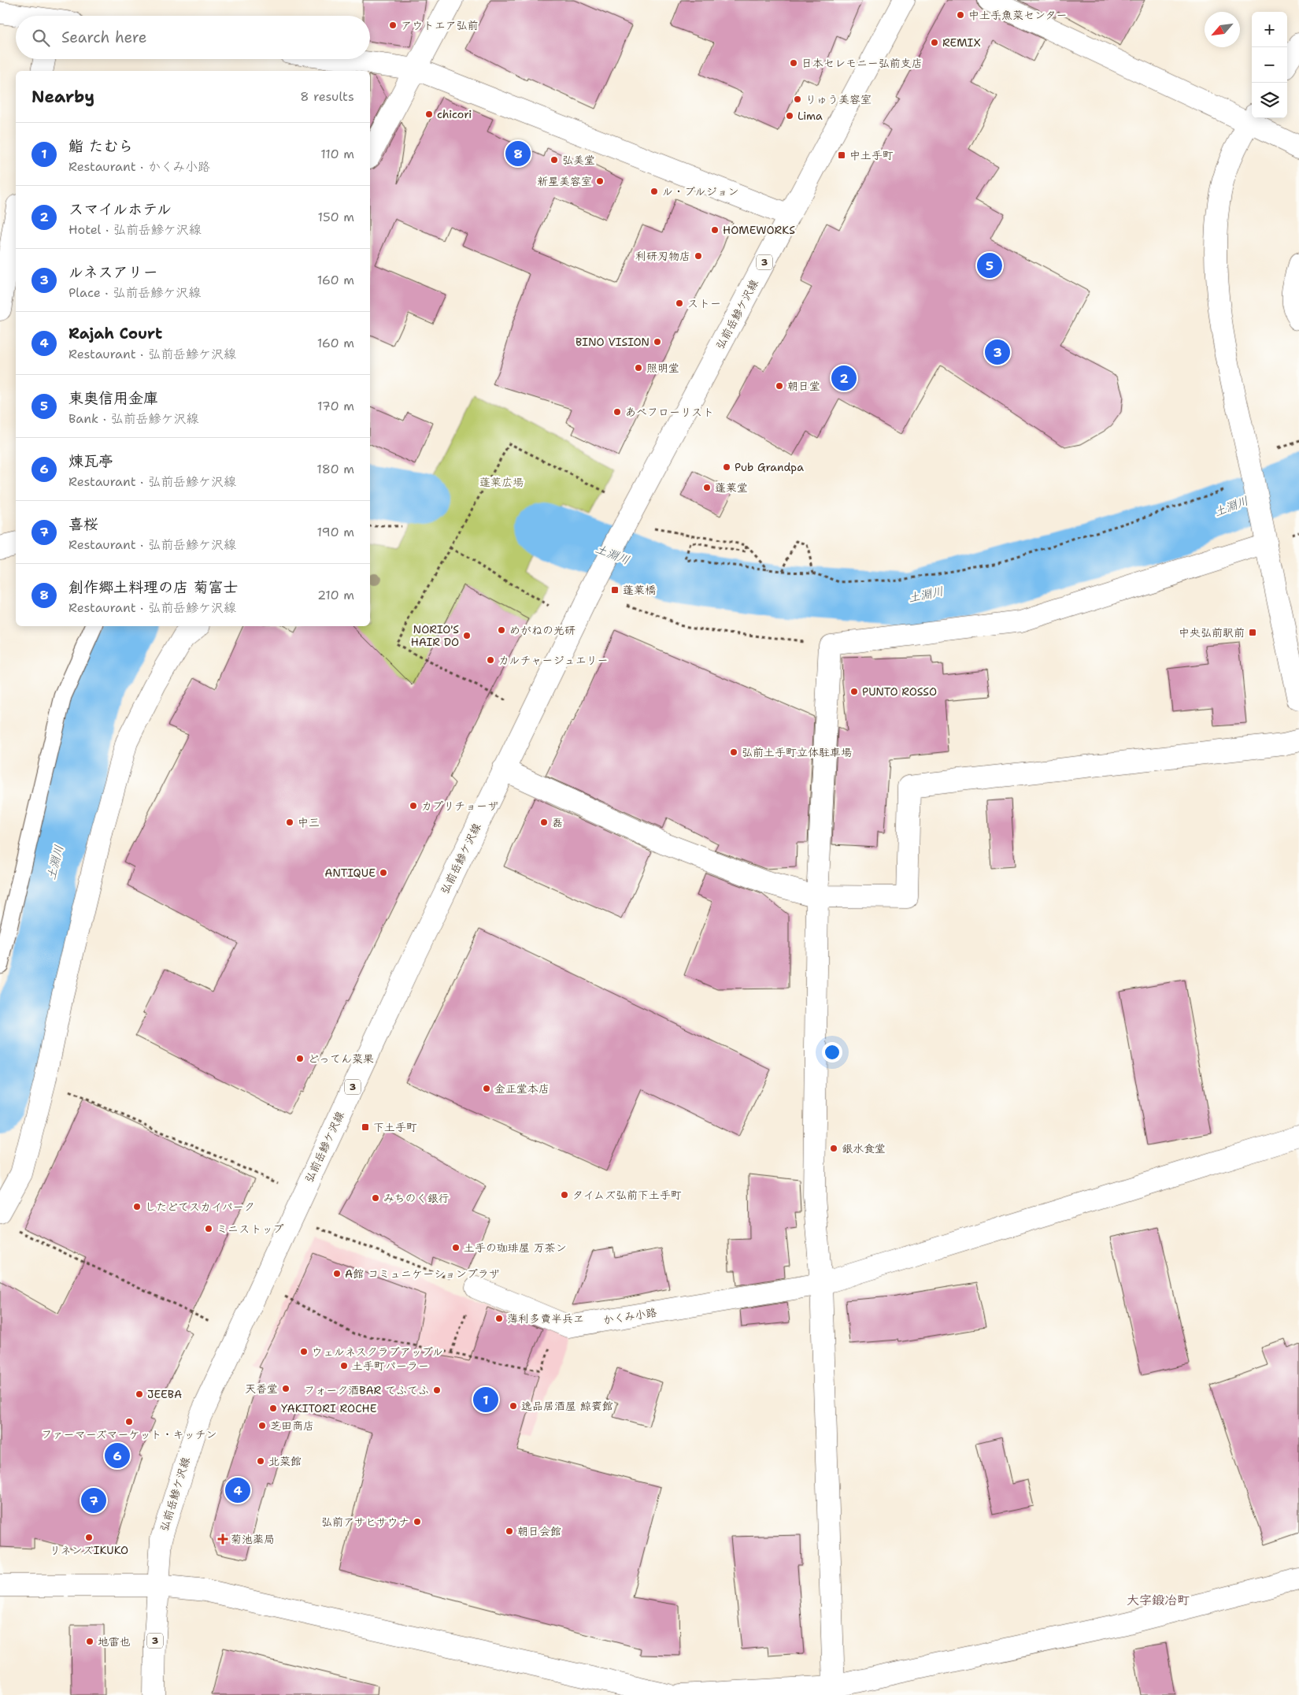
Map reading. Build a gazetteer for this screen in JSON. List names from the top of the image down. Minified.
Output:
{"streets":{"street":["3","弘前岳鰺ケ沢線","かくみ小路"]},"districts":["大字鍛冶町"],"water":["土淵川"],"parks":["蓬莱広場"],"places":{"other":["中土手魚菜センター","アウトエア弘前","REMIX","日本セレモニー弘前支店","りゅう美容室","chicori","Lima","弘美堂","新星美容室","ル・ブルジョン","HOMEWORKS","利研刃物店","ストー","BINO VISION","照明堂","朝日堂","あべフローリスト","Pub Grandpa","蓬莱堂","めがねの光研","NORIO'S HAIR DO","カルチャージュエリー","PUNTO ROSSO","弘前土手町立体駐車場","カプリチョーザ","中三","磊","ANTIQUE","どってん菜果","金正堂本店","銀水食堂","タイムズ弘前下土手町","みちのく銀行","したどてスカイパーク","ミニストップ","土手の珈琲屋 万茶ン","A館 コミュニケーションプラザ","薄利多賣半兵ヱ","ウェルネスクラブアップル","土手町パーラー","天香堂","フォーク酒BAR てふてふ","JEEBA","逸品居酒屋 鯨賓館","YAKITORI ROCHE","ファーマーズマーケット・キッチン","芝田商店","北菜館","弘前アサヒサウナ","朝日会館","リネンズIKUKO","地雷也"],"transit":["中土手町","蓬莱橋","中央弘前駅前","下土手町"],"health":["菊池薬局"]},"north":"bottom left","page":{"map_buttons":["+","−"],"search":"Search here","heading":["Nearby","8 results"],"list":[{"mark":"1","name":"鮨 たむら","note":"Restaurant · かくみ小路","value":"110 m"},{"mark":"2","name":"スマイルホテル","note":"Hotel · 弘前岳鰺ケ沢線","value":"150 m"},{"mark":"3","name":"ルネスアリー","note":"Place · 弘前岳鰺ケ沢線","value":"160 m"},{"mark":"4","name":"Rajah Court","note":"Restaurant · 弘前岳鰺ケ沢線","value":"160 m"},{"mark":"5","name":"東奥信用金庫","note":"Bank · 弘前岳鰺ケ沢線","value":"170 m"},{"mark":"6","name":"煉瓦亭","note":"Restaurant · 弘前岳鰺ケ沢線","value":"180 m"},{"mark":"7","name":"喜桜","note":"Restaurant · 弘前岳鰺ケ沢線","value":"190 m"},{"mark":"8","name":"創作郷土料理の店 菊富士","note":"Restaurant · 弘前岳鰺ケ沢線","value":"210 m"}],"pins":["8","5","3","2","1","6","4","7"]}}
